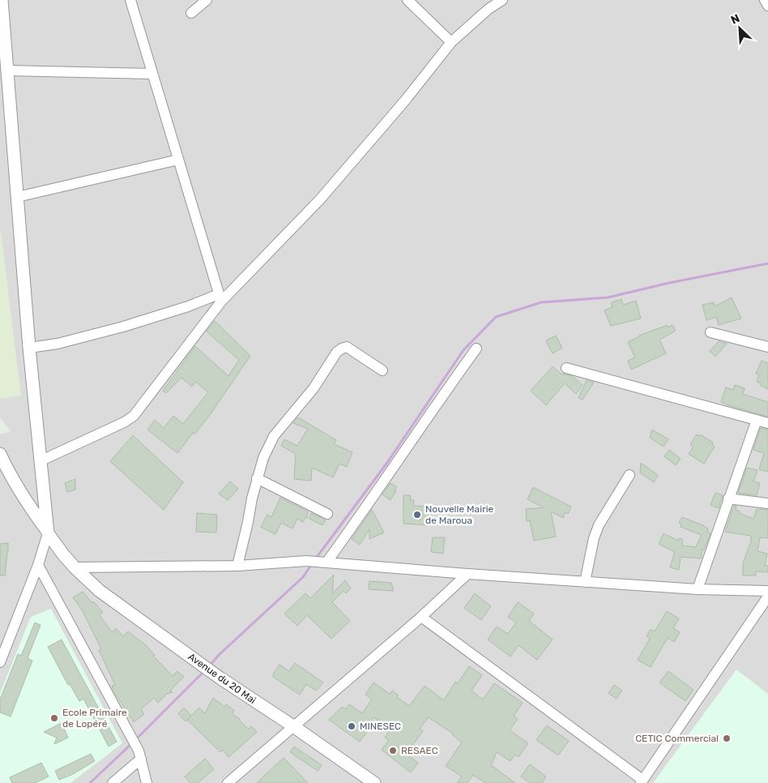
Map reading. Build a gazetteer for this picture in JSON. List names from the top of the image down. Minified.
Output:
{"streets":{"street":["Avenue du 20 Mai"]},"places":["Nouvelle Mairie de Maroua","Ecole Primaire de Lopéré","MINESEC","CETIC Commercial","RESAEC"],"north":"top left"}
